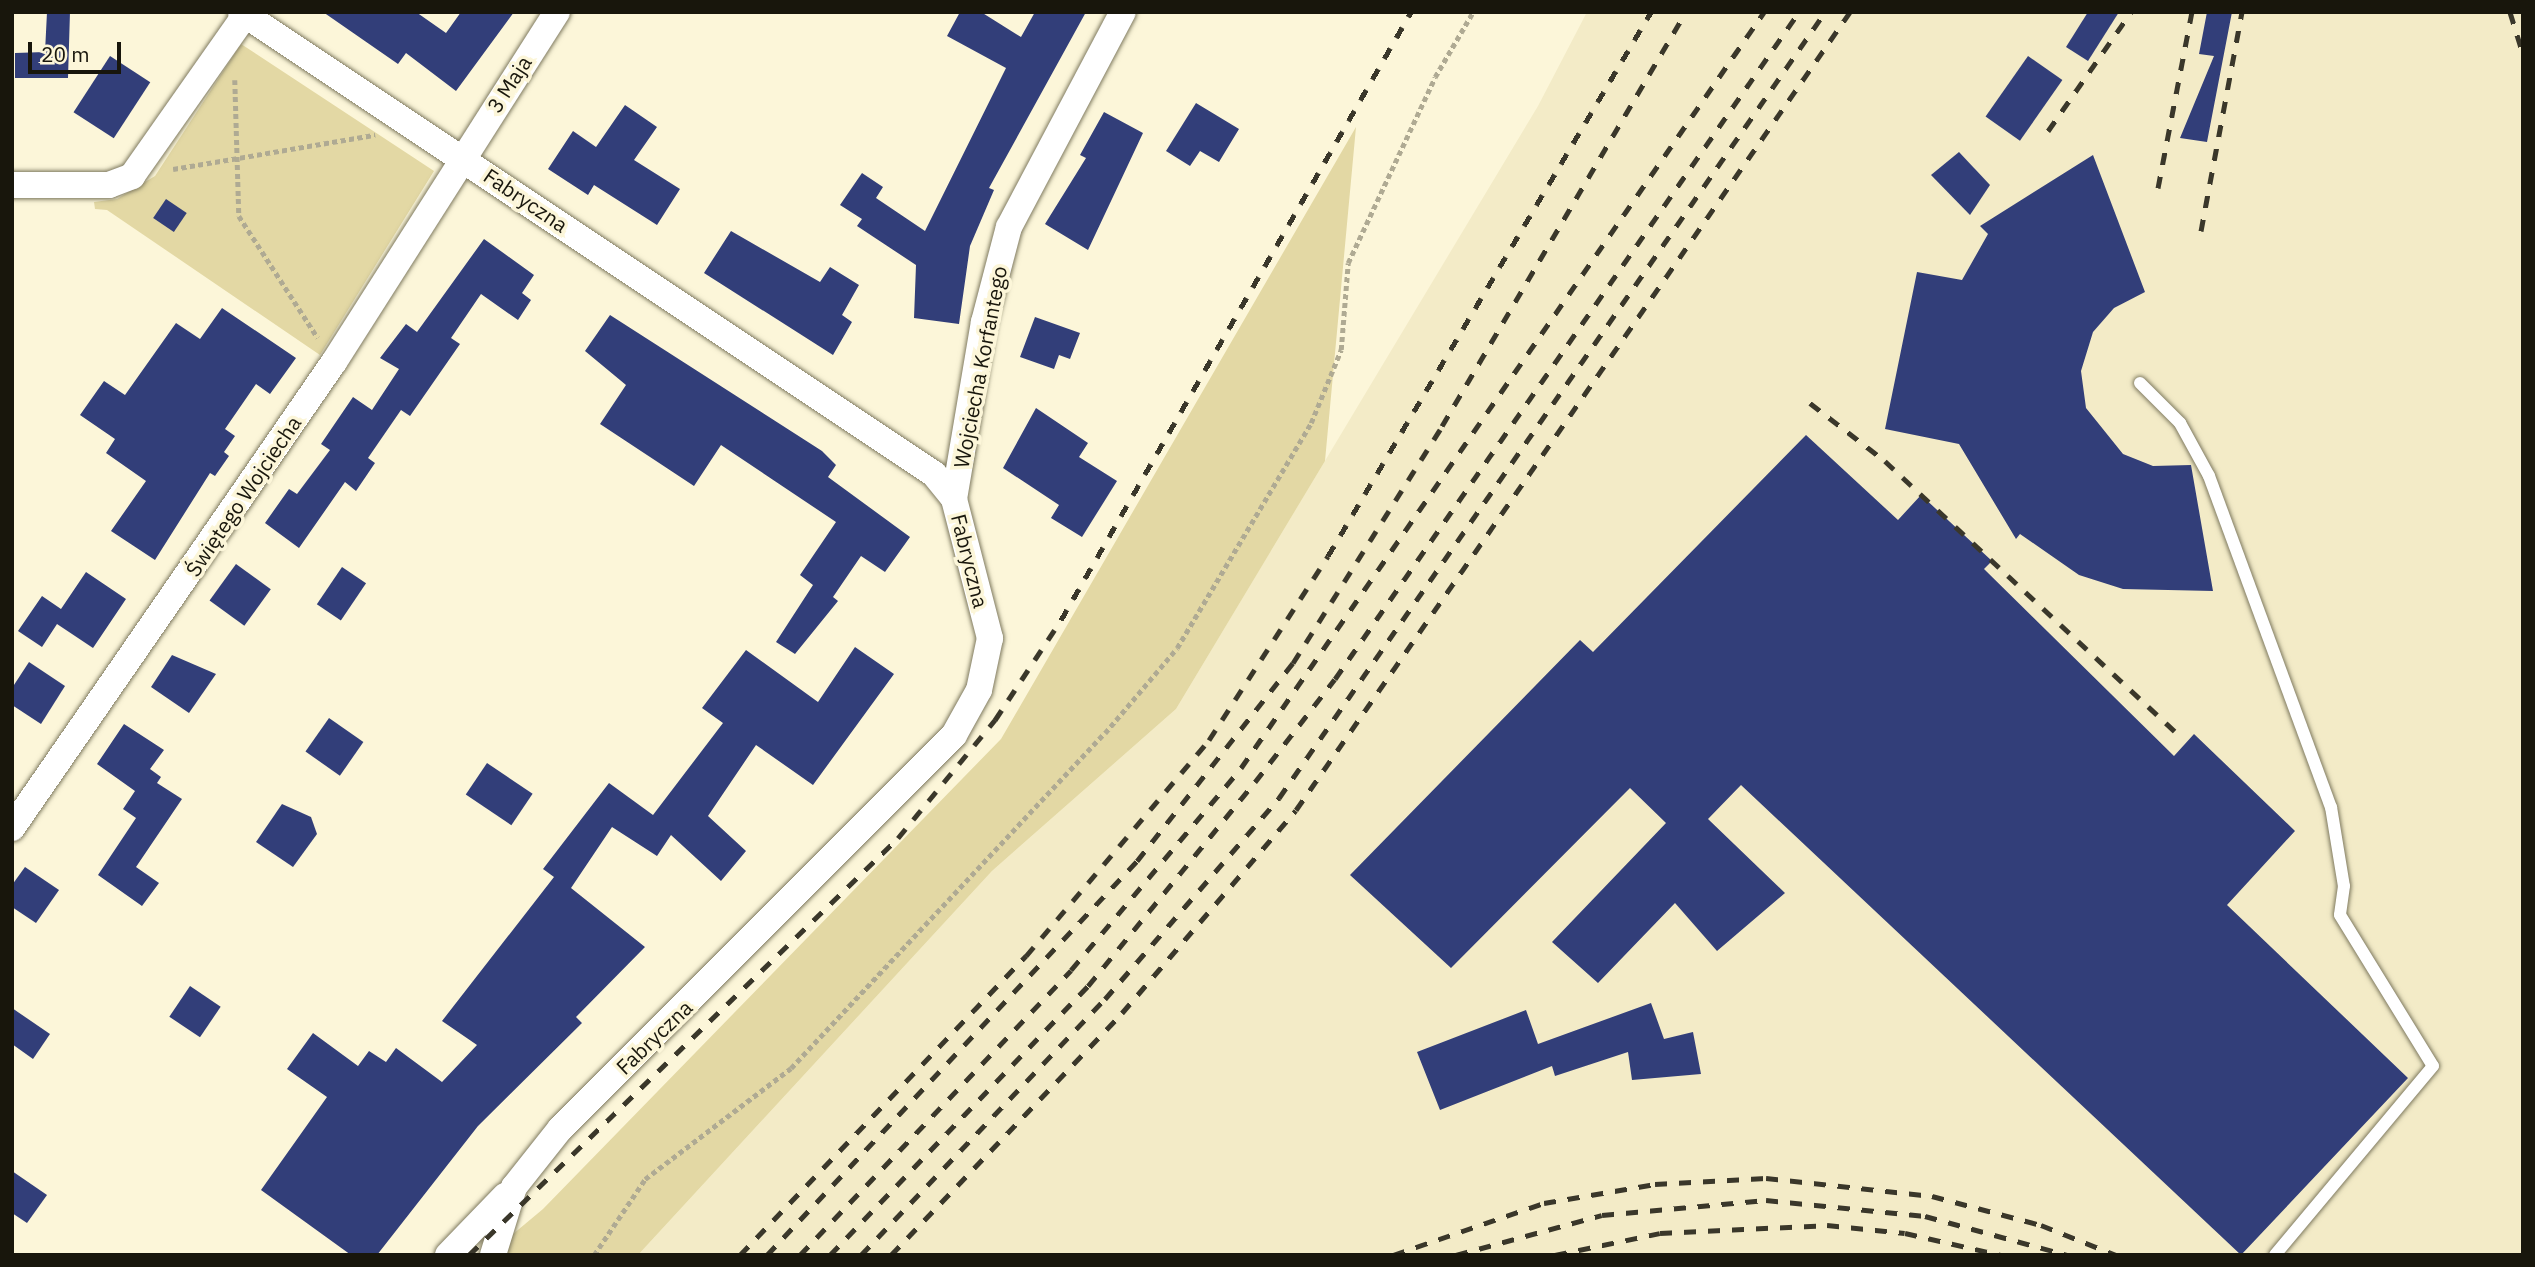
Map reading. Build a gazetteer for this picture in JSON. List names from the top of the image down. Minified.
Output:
{"streets":{"street":["3 Maja","Fabryczna","Wojciecha Korfantego","Świętego Wojciecha"]},"crossings":[["3 Maja","Fabryczna"],["3 Maja","Świętego Wojciecha"],["Fabryczna","Wojciecha Korfantego"],["Fabryczna","Świętego Wojciecha"]],"scale_bar":"20 m"}
